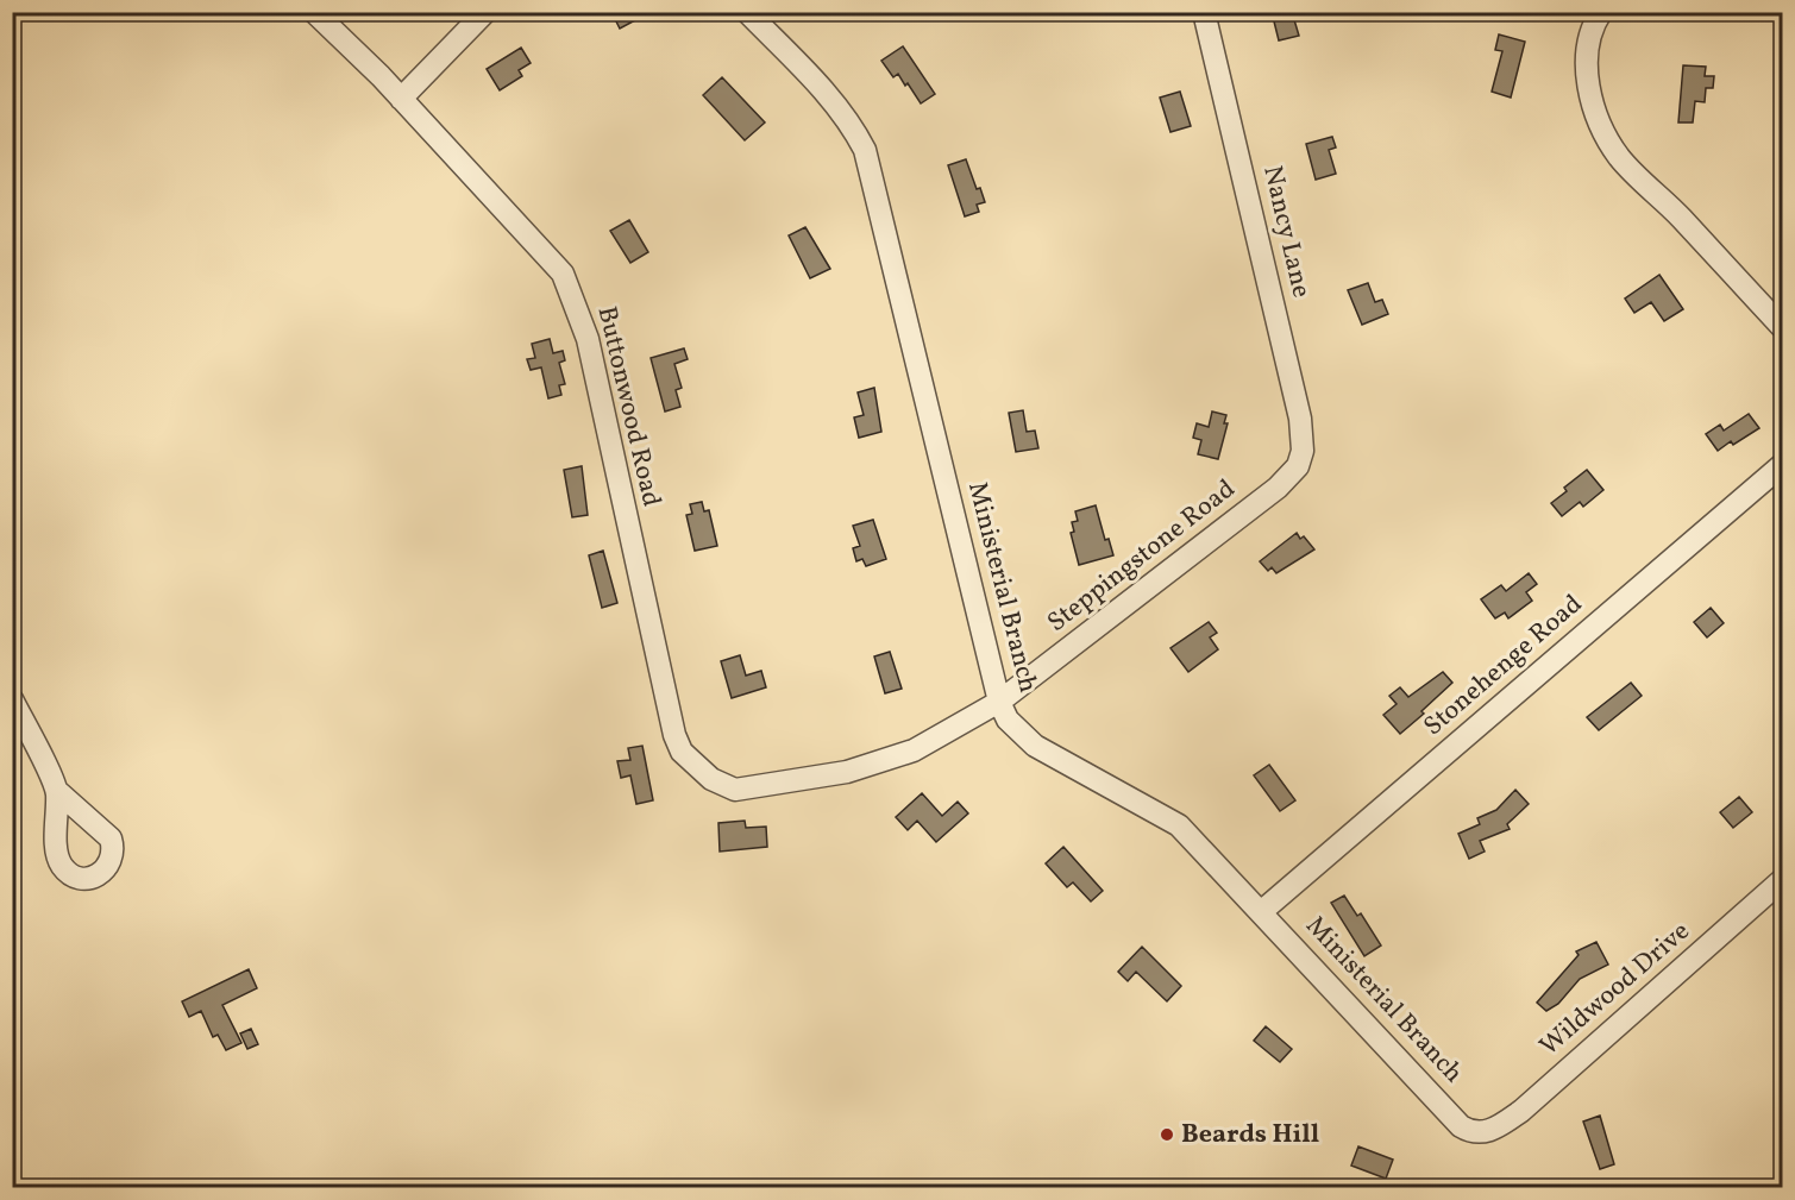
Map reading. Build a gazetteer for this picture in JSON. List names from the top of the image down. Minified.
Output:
{"streets":{"street":["Nancy Lane","Buttonwood Road","Steppingstone Road","Ministerial Branch","Stonehenge Road","Wildwood Drive"]},"crossings":[["Nancy Lane","Steppingstone Road"],["Buttonwood Road","Steppingstone Road"],["Steppingstone Road","Ministerial Branch"],["Ministerial Branch","Stonehenge Road"],["Ministerial Branch","Wildwood Drive"]],"places":["Beards Hill"]}
